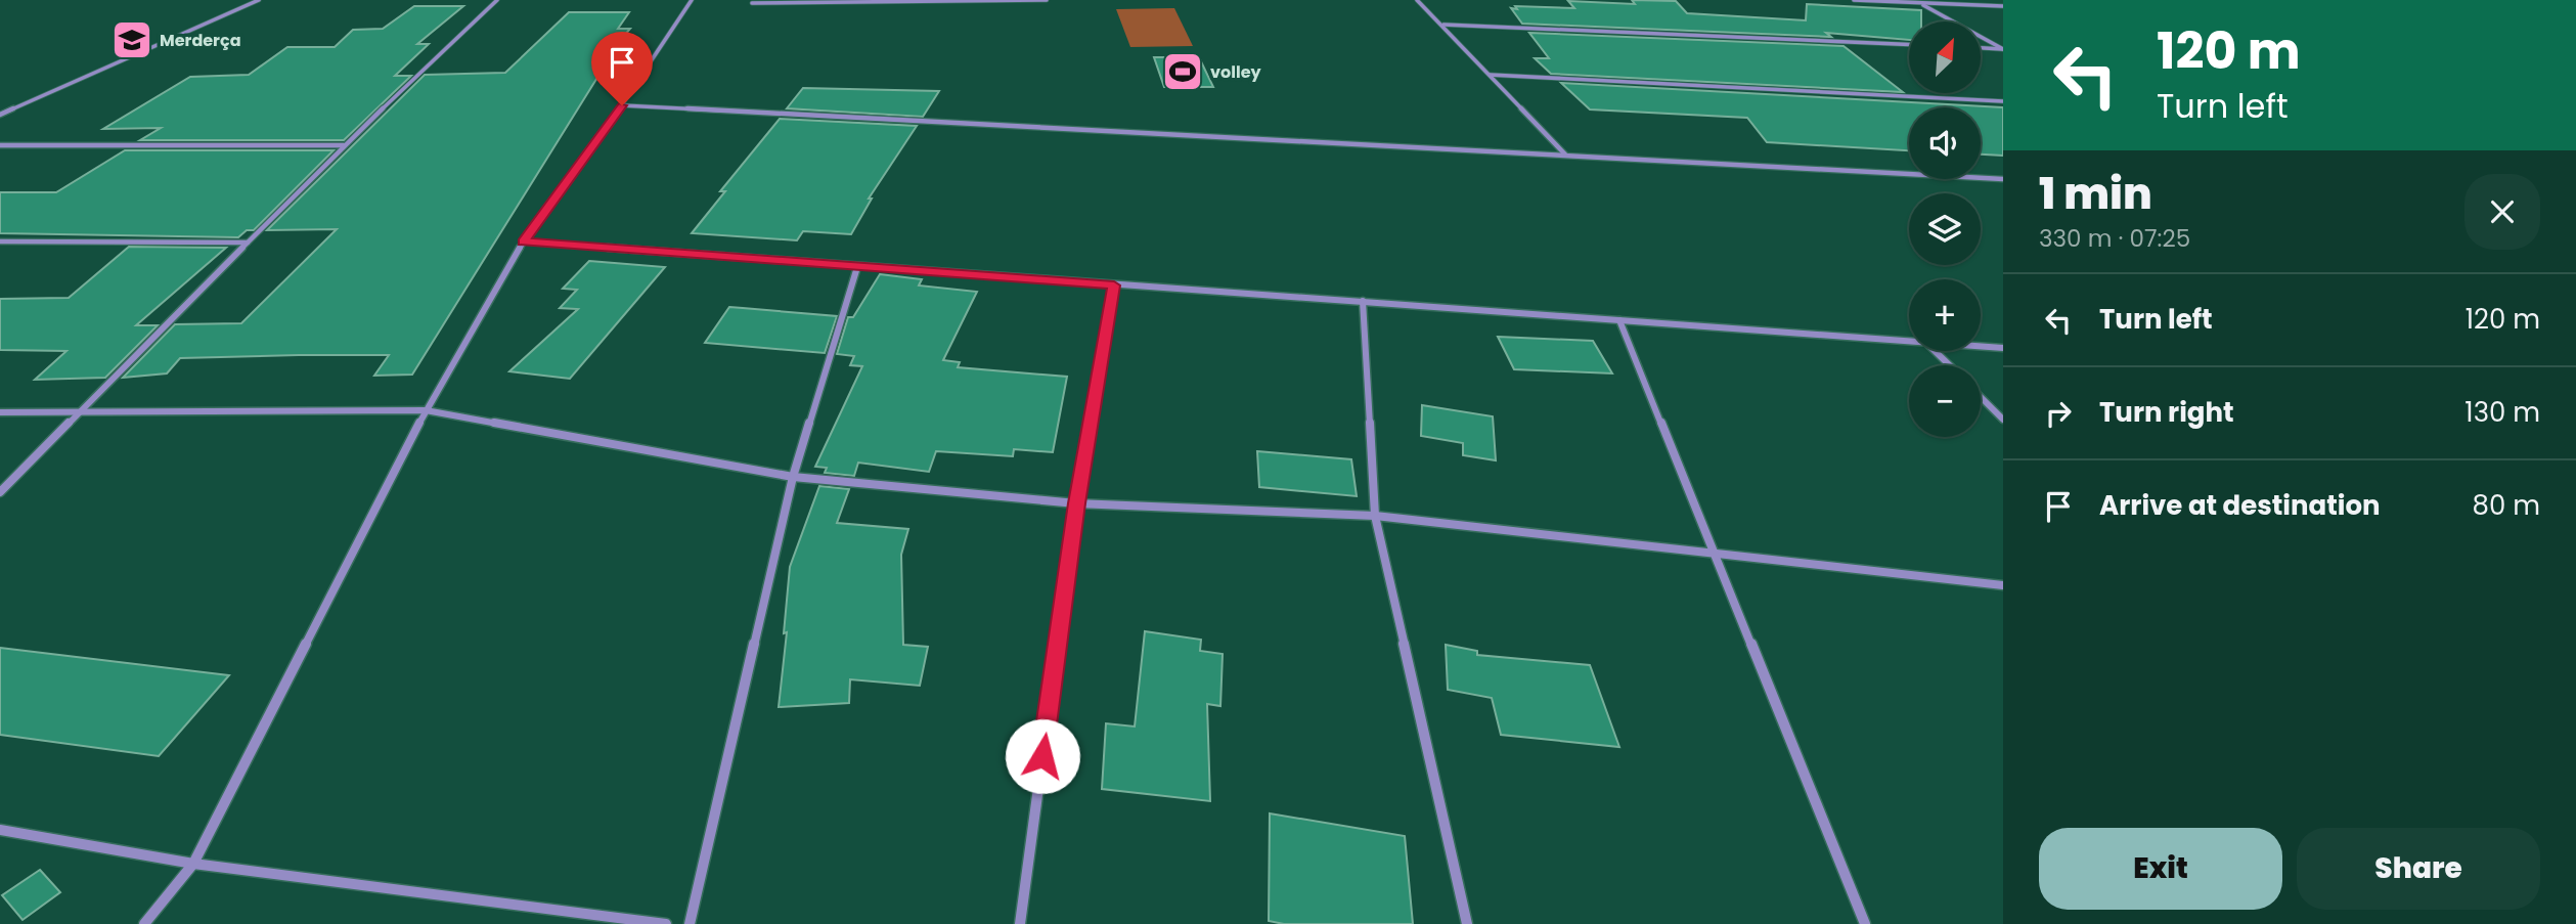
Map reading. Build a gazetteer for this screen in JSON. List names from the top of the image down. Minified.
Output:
{"places":{"school or university":["Merderça"],"sports":["volley"]},"north":"top right","page":{"turn":["120 m","Turn left"],"map_buttons":["+","−"],"heading":["1 min","330 m · 07:25"],"list":[{"name":"Turn left","value":"120 m"},{"name":"Turn right","value":"130 m"},{"name":"Arrive at destination","value":"80 m"}],"buttons":["Exit","Share"]}}
